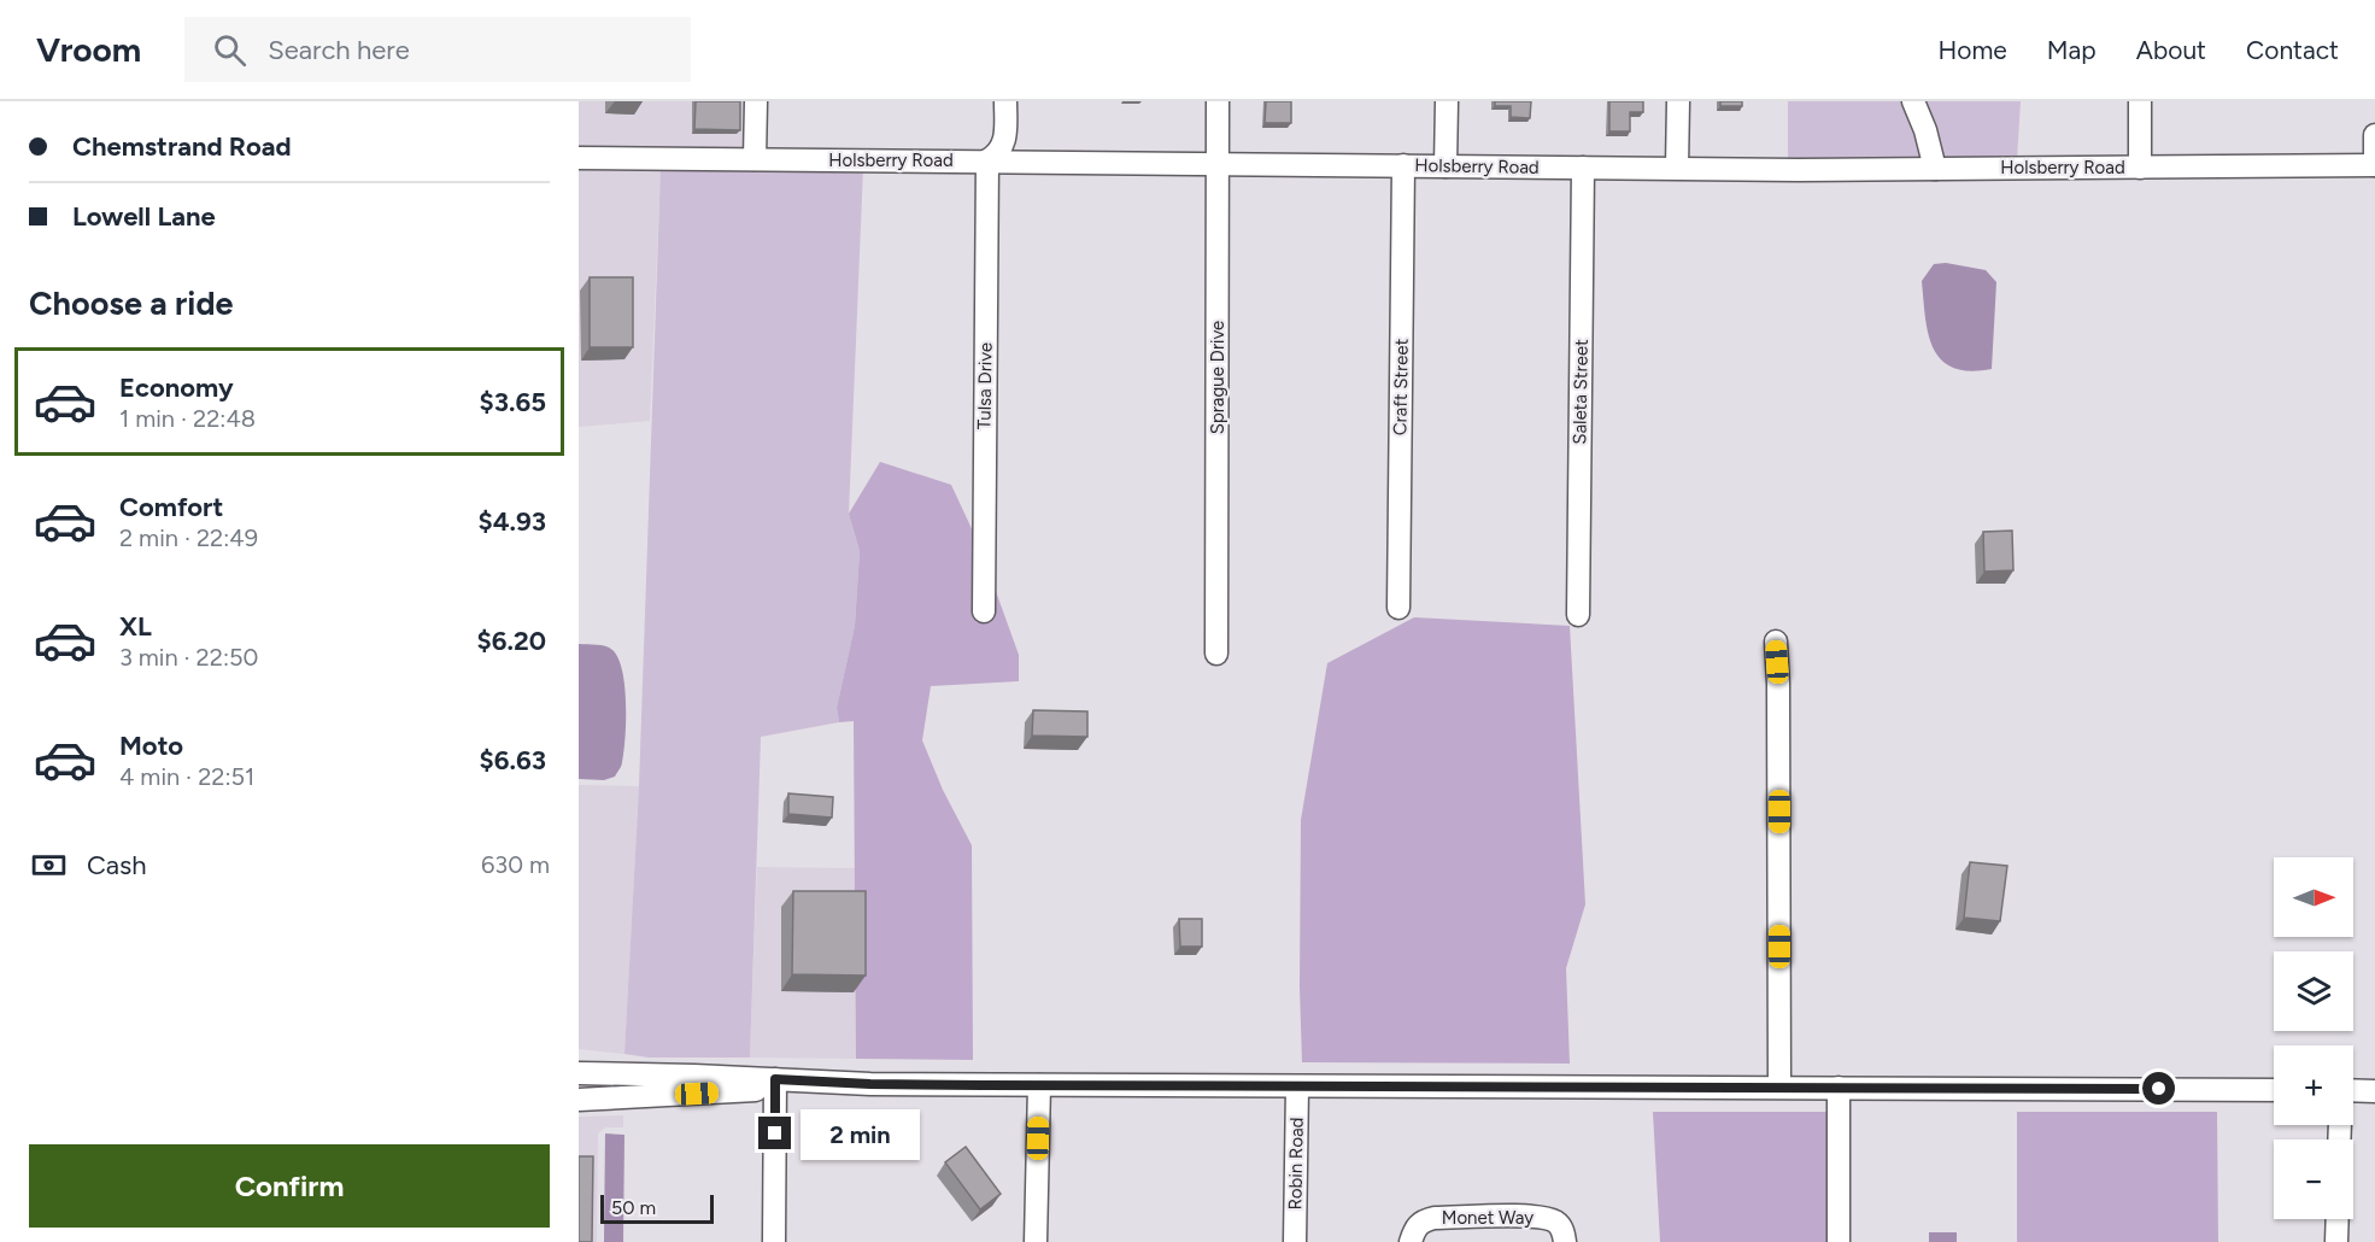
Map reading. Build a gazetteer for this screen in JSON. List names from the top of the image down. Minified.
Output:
{"streets":{"street":["Holsberry Road","Sprague Drive","Tulsa Drive","Craft Street","Saleta Street","Robin Road","Monet Way"]},"crossings":[["Holsberry Road","Sprague Drive"],["Holsberry Road","Tulsa Drive"],["Holsberry Road","Craft Street"],["Holsberry Road","Saleta Street"]],"scale_bar":"50 m","north":"right","page":{"header":"Vroom","search":"Search here","nav":["Home","Map","About","Contact"],"banner":["Chemstrand Road","Lowell Lane"],"heading":"Choose a ride","list":[{"name":"Economy","note":"1 min · 22:48","value":"$3.65"},{"name":"Comfort","note":"2 min · 22:49","value":"$4.93"},{"name":"XL","note":"3 min · 22:50","value":"$6.20"},{"name":"Moto","note":"4 min · 22:51","value":"$6.63"}],"pay":["Cash","630 m"],"map_buttons":["+","−"],"bubble":"2 min","buttons":"Confirm","scale":"50 m"}}
